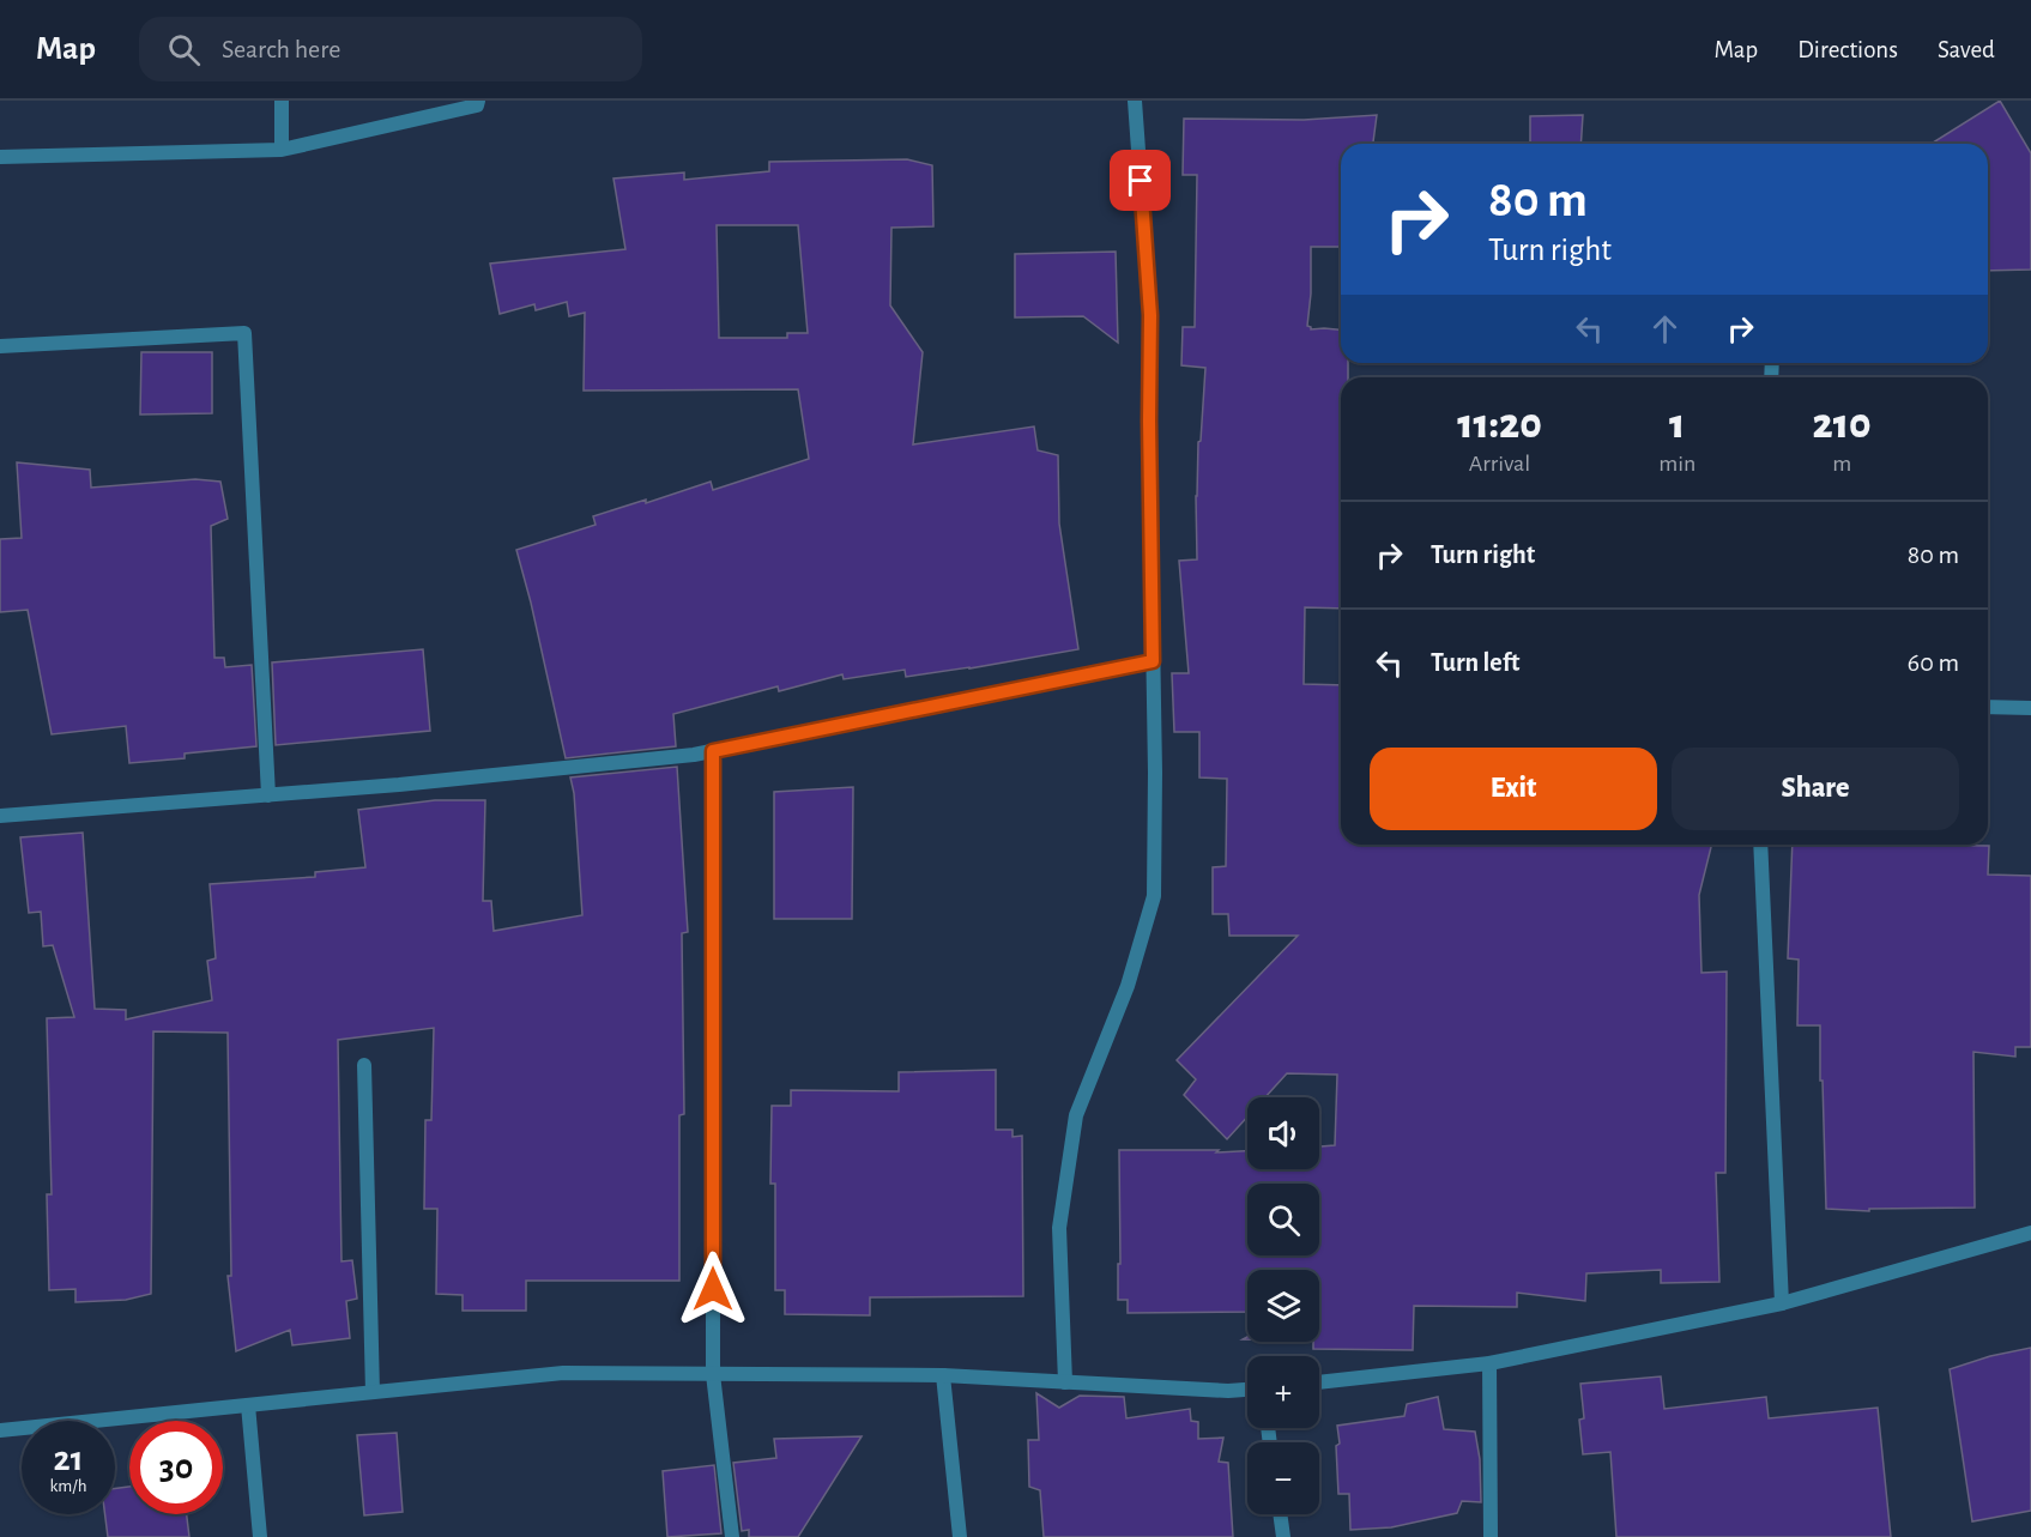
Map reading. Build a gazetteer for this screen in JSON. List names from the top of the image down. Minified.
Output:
{"page":{"header":"Map","search":"Search here","nav":["Map","Directions","Saved"],"turn":["80 m","Turn right"],"eta":["11:20","Arrival","1","min","210","m"],"list":[{"name":"Turn right","value":"80 m"},{"name":"Turn left","value":"60 m"}],"buttons":["Exit","Share"],"map_buttons":["+","−"],"speed":"21 km/h","limit":"30"}}
